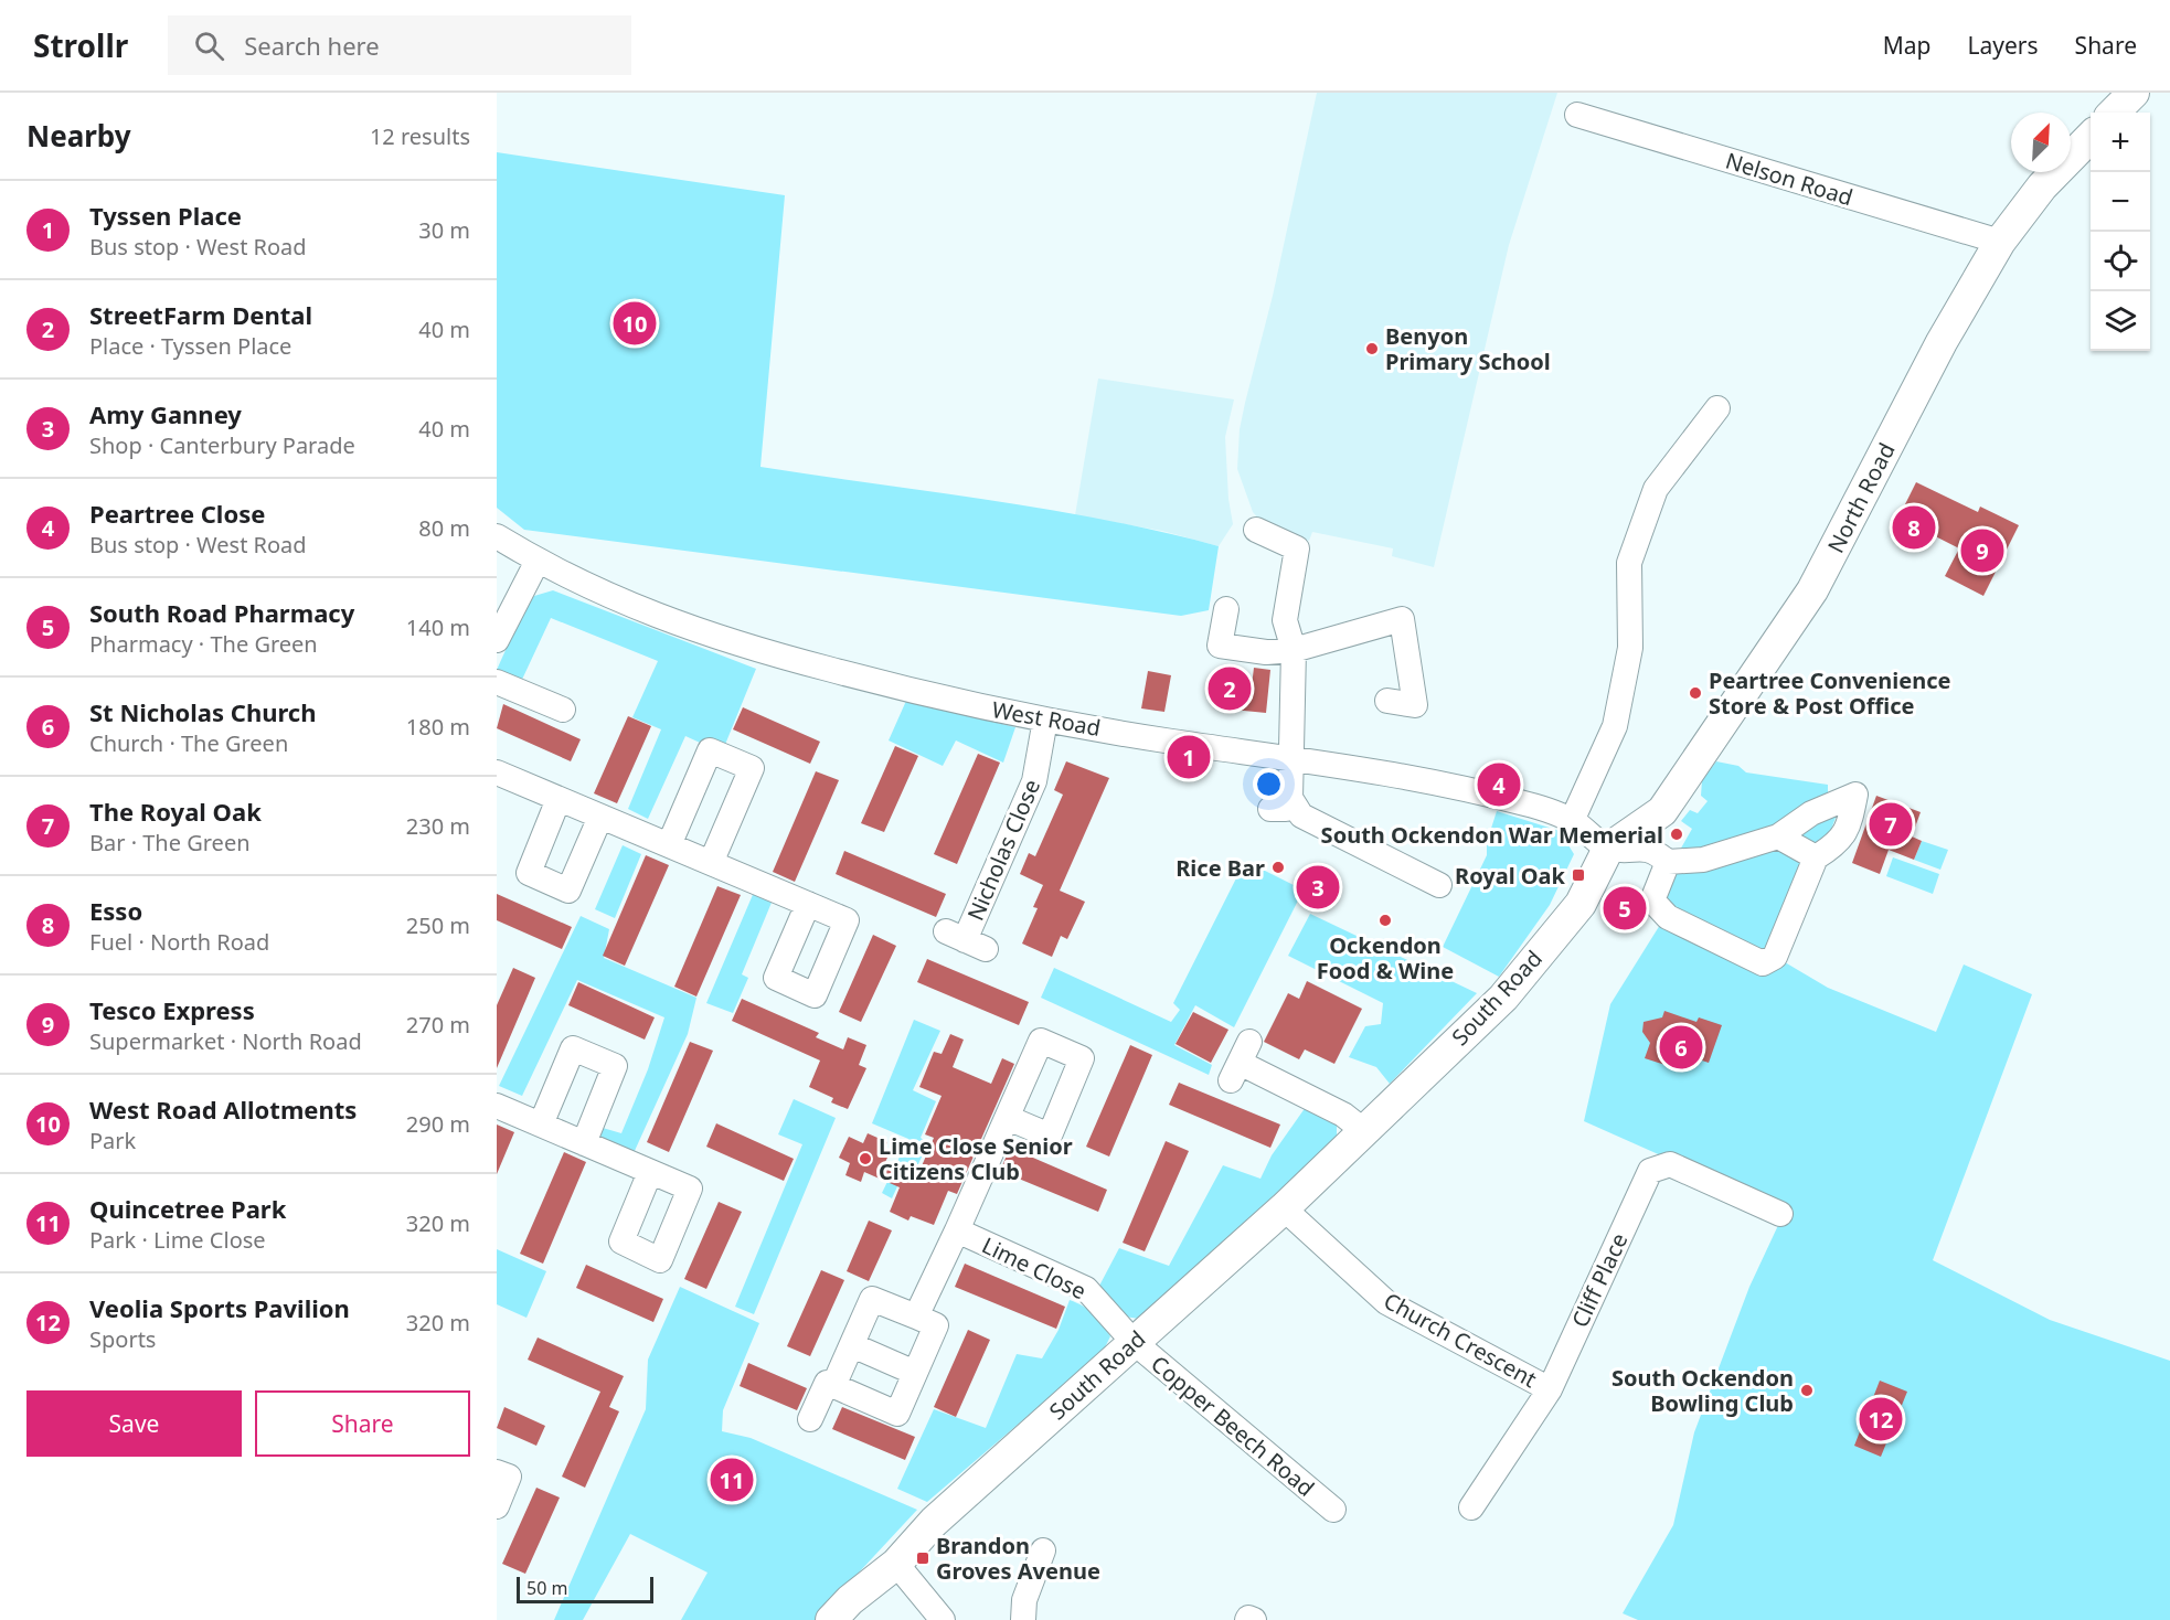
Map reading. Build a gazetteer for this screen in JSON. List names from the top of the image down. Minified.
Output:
{"streets":{"main road":["North Road","South Road"],"street":["Nelson Road","West Road","Nicholas Close","Lime Close","Cliff Place","Church Crescent","Copper Beech Road"]},"crossings":[["Nelson Road","North Road"],["North Road","West Road"],["North Road","South Road"],["West Road","Nicholas Close"],["West Road","South Road"],["South Road","Lime Close"],["South Road","Church Crescent"],["South Road","Copper Beech Road"],["Lime Close","Copper Beech Road"],["Cliff Place","Church Crescent"]],"places":{"other":["Benyon Primary School","Peartree Convenience Store & Post Office","South Ockendon War Memerial","Rice Bar","Ockendon Food & Wine","Lime Close Senior Citizens Club","South Ockendon Bowling Club"],"transit":["Royal Oak","Brandon Groves Avenue"]},"scale_bar":"50 m","north":"top right","page":{"header":"Strollr","search":"Search here","nav":["Map","Layers","Share"],"heading":["Nearby","12 results"],"map_buttons":["+","−"],"list":[{"mark":"1","name":"Tyssen Place","note":"Bus stop · West Road","value":"30 m"},{"mark":"2","name":"StreetFarm Dental","note":"Place · Tyssen Place","value":"40 m"},{"mark":"3","name":"Amy Ganney","note":"Shop · Canterbury Parade","value":"40 m"},{"mark":"4","name":"Peartree Close","note":"Bus stop · West Road","value":"80 m"},{"mark":"5","name":"South Road Pharmacy","note":"Pharmacy · The Green","value":"140 m"},{"mark":"6","name":"St Nicholas Church","note":"Church · The Green","value":"180 m"},{"mark":"7","name":"The Royal Oak","note":"Bar · The Green","value":"230 m"},{"mark":"8","name":"Esso","note":"Fuel · North Road","value":"250 m"},{"mark":"9","name":"Tesco Express","note":"Supermarket · North Road","value":"270 m"},{"mark":"10","name":"West Road Allotments","note":"Park","value":"290 m"},{"mark":"11","name":"Quincetree Park","note":"Park · Lime Close","value":"320 m"},{"mark":"12","name":"Veolia Sports Pavilion","note":"Sports","value":"320 m"}],"pins":["10","8","9","2","1","4","7","3","5","6","12","11"],"buttons":["Save","Share"],"scale":"50 m"}}
